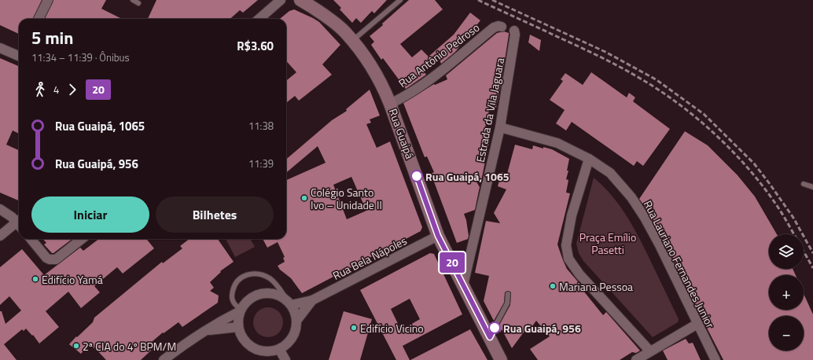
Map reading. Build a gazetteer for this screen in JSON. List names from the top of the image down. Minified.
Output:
{"streets":{"main road":["Rua Guaipá"],"street":["Rua Antônio Pedroso","Estrada da Vila Jaguara","Rua Bela Nápoles","Rua Lauriano Fernandes Junior"]},"crossings":[["Rua Antônio Pedroso","Estrada da Vila Jaguara"],["Rua Antônio Pedroso","Rua Guaipá"],["Estrada da Vila Jaguara","Rua Guaipá"],["Estrada da Vila Jaguara","Rua Lauriano Fernandes Junior"],["Rua Guaipá","Rua Bela Nápoles"]],"parks":["Praça Emílio Pasetti"],"places":["Rua Guaipá, 1065","Colégio Santo Ivo – Unidade II","Edifício Yamá","Mariana Pessoa","Edifício Vicino","Rua Guaipá, 956","2ª CIA do 4º BPM/M"],"lines":["bus line 20"],"page":{"on_map":"20","heading":["5 min","11:34 – 11:39 · Ônibus","R$3.60"],"legs":["4","20"],"list":[{"name":"Rua Guaipá, 1065","value":"11:38"},{"name":"Rua Guaipá, 956","value":"11:39"}],"buttons":["Iniciar","Bilhetes"],"map_buttons":["+","−"]}}
